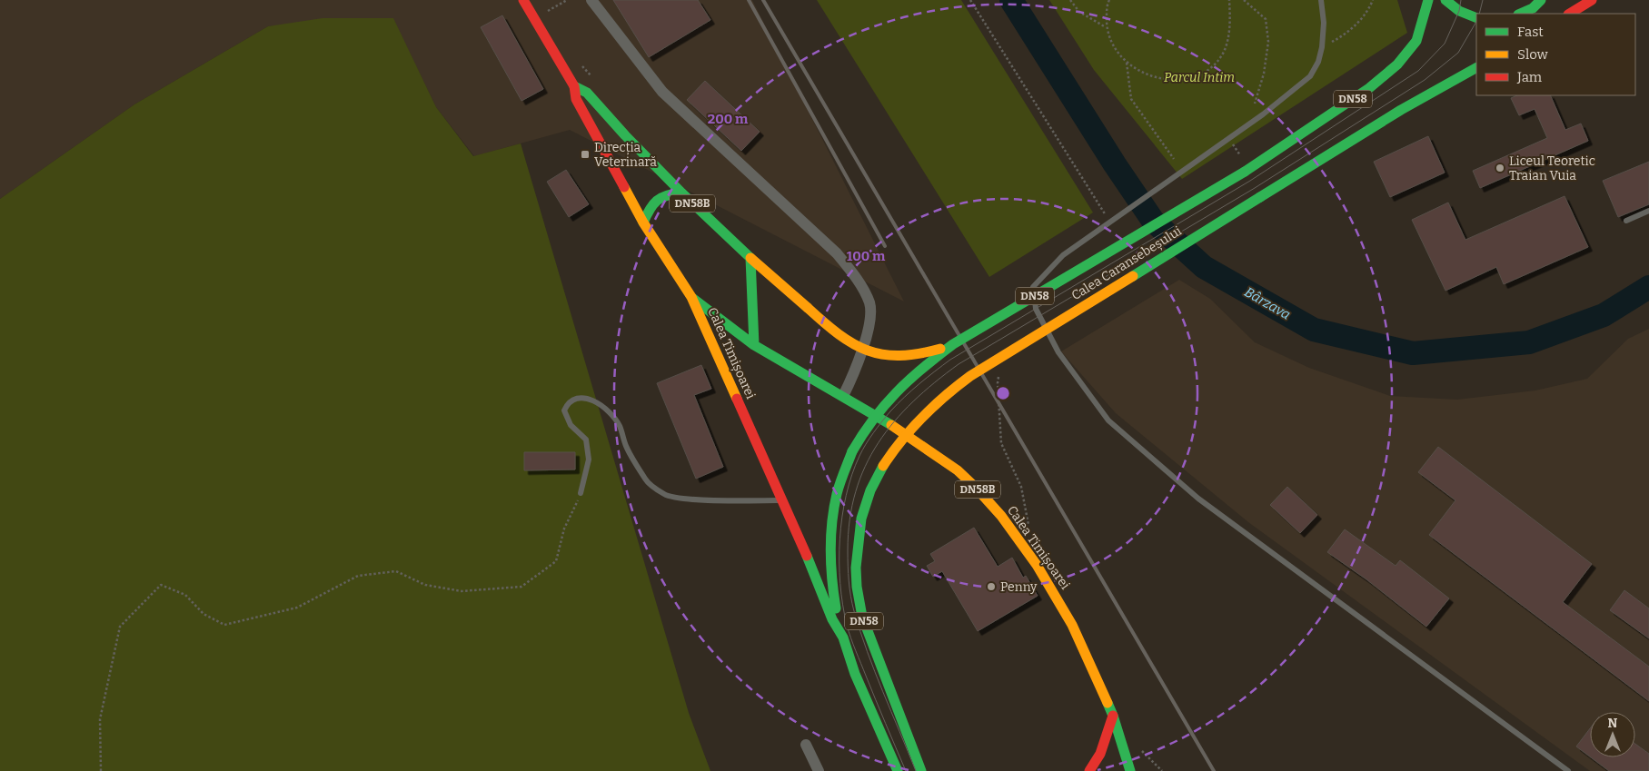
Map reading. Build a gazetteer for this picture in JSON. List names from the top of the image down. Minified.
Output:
{"streets":{"main road":["DN58","DN58B","Calea Caransebeșului","Calea Timișoarei"]},"crossings":[["Calea Caransebeșului","Calea Timișoarei"]],"water":["Bârzava"],"parks":["Parcul Intim"],"places":{"transit":["Direcția Veterinară"],"other":["Liceul Teoretic Traian Vuia","Penny"]},"legend":["Fast","Slow","Jam"],"north":"top","rings":["200 m","100 m"]}
